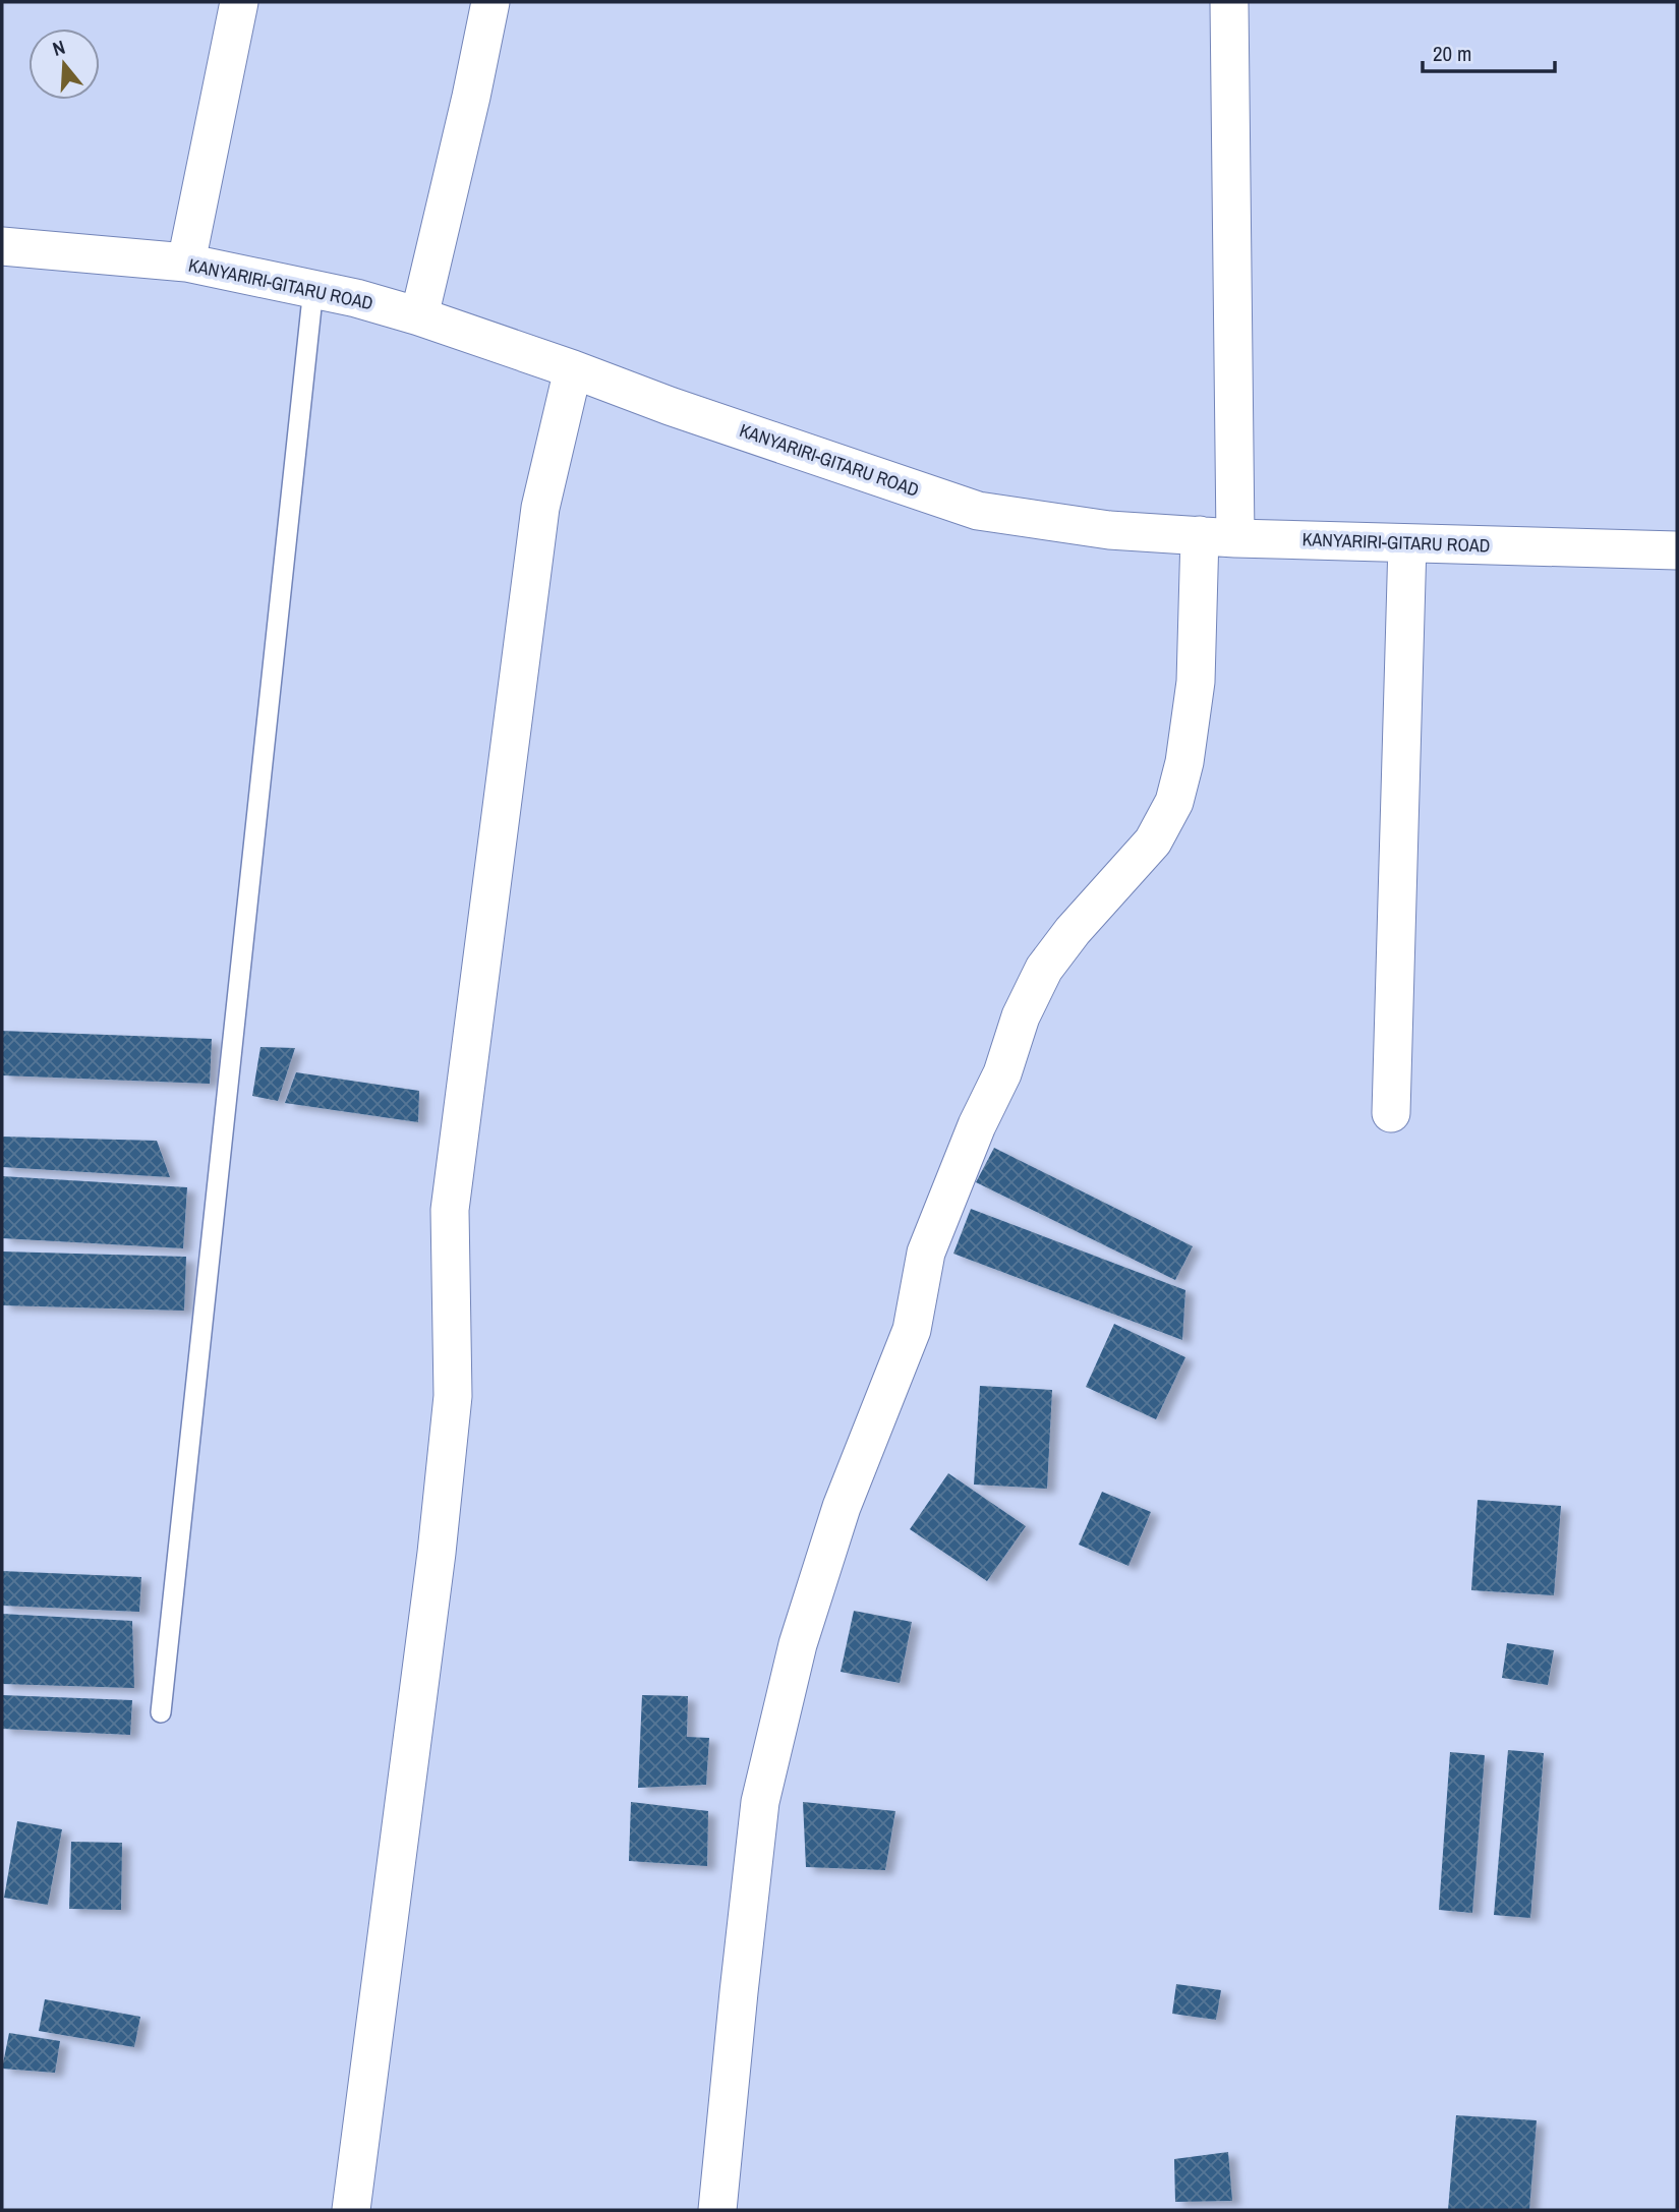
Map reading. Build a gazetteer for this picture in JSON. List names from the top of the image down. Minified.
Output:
{"streets":{"street":["KANYARIRI-GITARU ROAD"]},"scale_bar":"20 m","north":"top"}
